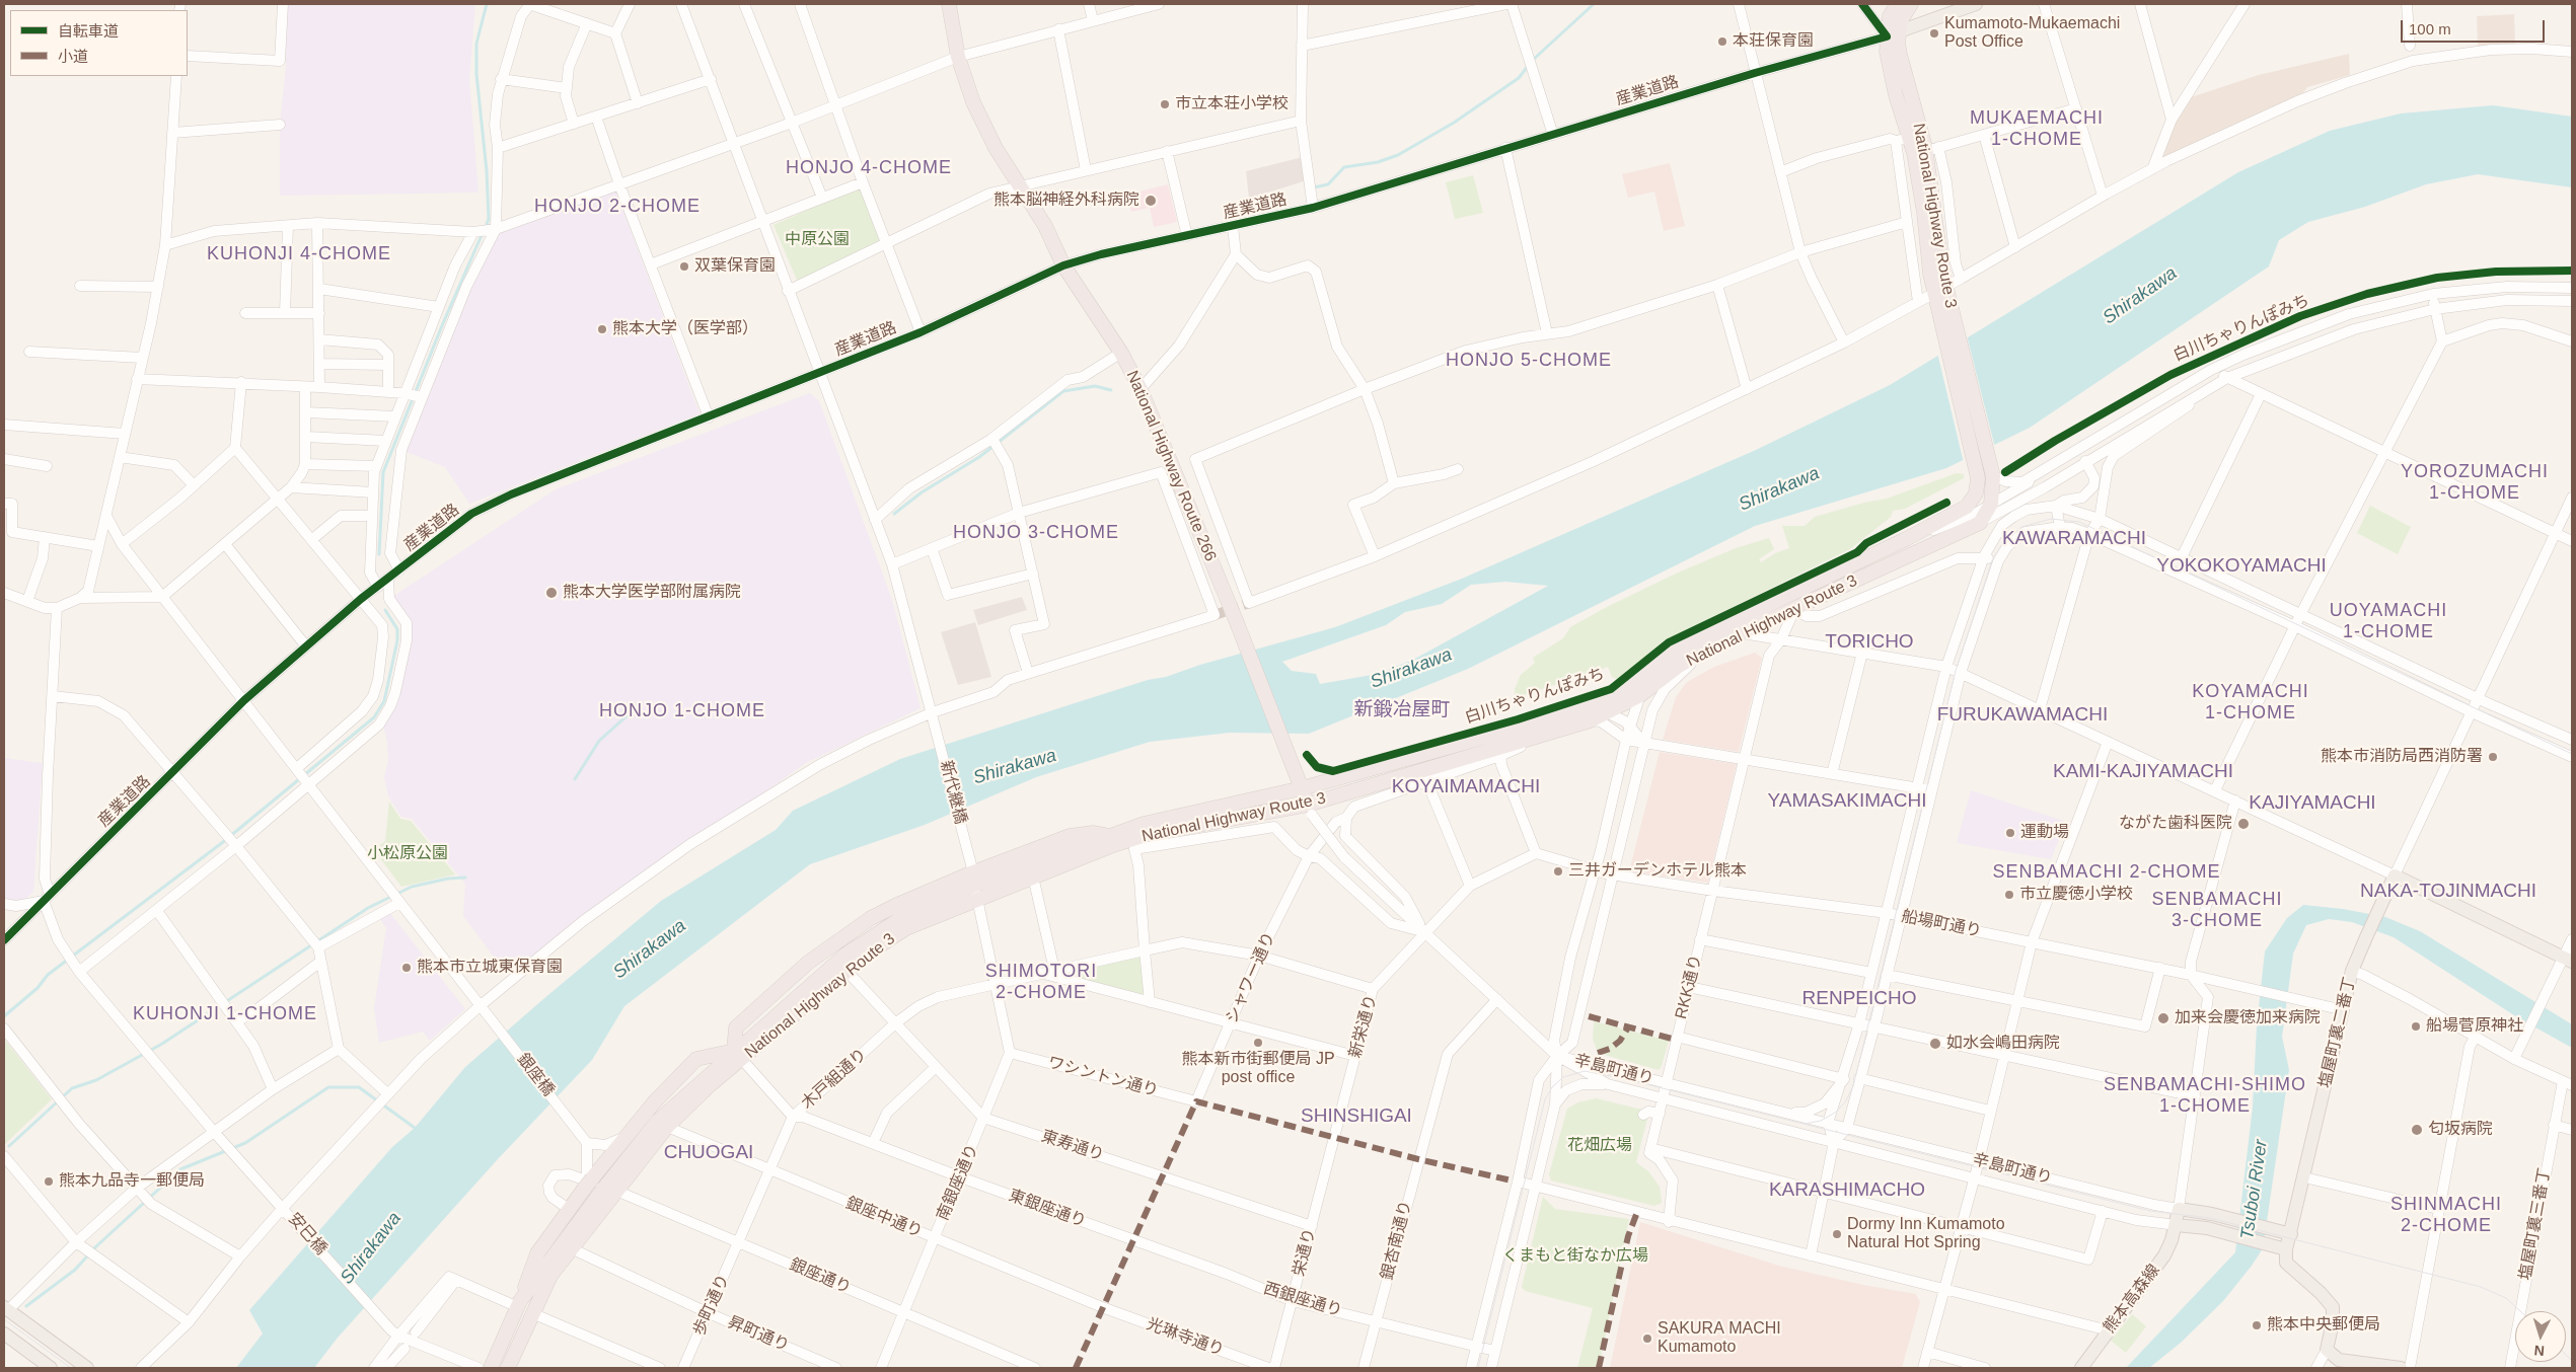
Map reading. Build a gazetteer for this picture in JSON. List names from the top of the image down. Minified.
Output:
{"streets":{"highway":["National Highway Route 3","National Highway Route 266"],"main road":["塩屋町裏二番丁","熊本高森線"],"street":["産業道路","新代継橋","船場町通り","シャワー通り","RKK通り","新栄通り","辛島町通り","銀座橋","ワシントン通り","木戸組通り","東寿通り","南銀座通り","東銀座通り","銀座中通り","塩屋町裏三番丁","安巳橋","銀杏南通り","栄通り","銀座通り","西銀座通り","歩町通り","昇町通り","光琳寺通り"],"cycle path":["白川ちゃりんぽみち"]},"crossings":[["産業道路","National Highway Route 3"],["産業道路","National Highway Route 266"],["産業道路","新代継橋"],["産業道路","銀座橋"],["産業道路","安巳橋"],["National Highway Route 3","National Highway Route 266"],["National Highway Route 3","新代継橋"],["National Highway Route 3","シャワー通り"],["National Highway Route 3","RKK通り"],["National Highway Route 3","銀座中通り"],["National Highway Route 3","銀座通り"],["National Highway Route 3","昇町通り"],["新代継橋","ワシントン通り"],["新代継橋","木戸組通り"],["新代継橋","南銀座通り"],["船場町通り","RKK通り"],["船場町通り","塩屋町裏二番丁"],["シャワー通り","ワシントン通り"],["シャワー通り","木戸組通り"],["RKK通り","辛島町通り"],["新栄通り","木戸組通り"],["新栄通り","栄通り"],["辛島町通り","熊本高森線"],["ワシントン通り","南銀座通り"],["木戸組通り","東銀座通り"],["木戸組通り","銀座中通り"],["木戸組通り","銀座通り"],["木戸組通り","歩町通り"],["東寿通り","南銀座通り"],["東寿通り","栄通り"],["南銀座通り","東銀座通り"],["南銀座通り","銀座中通り"],["南銀座通り","銀座通り"],["東銀座通り","西銀座通り"],["銀座中通り","光琳寺通り"],["銀杏南通り","西銀座通り"],["栄通り","西銀座通り"],["銀座通り","歩町通り"],["歩町通り","昇町通り"]],"districts":["MUKAEMACHI 1-CHOME","HONJO 4-CHOME","HONJO 2-CHOME","KUHONJI 4-CHOME","HONJO 5-CHOME","YOROZUMACHI 1-CHOME","HONJO 3-CHOME","KAWARAMACHI","YOKOKOYAMACHI","UOYAMACHI 1-CHOME","TORICHO","KOYAMACHI 1-CHOME","新鍛冶屋町","HONJO 1-CHOME","FURUKAWAMACHI","KAMI-KAJIYAMACHI","KOYAIMAMACHI","YAMASAKIMACHI","KAJIYAMACHI","SENBAMACHI 2-CHOME","NAKA-TOJINMACHI","SENBAMACHI 3-CHOME","SHIMOTORI 2-CHOME","RENPEICHO","KUHONJI 1-CHOME","SENBAMACHI-SHIMO 1-CHOME","SHINSHIGAI","CHUOGAI","KARASHIMACHO","SHINMACHI 2-CHOME"],"water":["Shirakawa","Tsuboi River"],"parks":["中原公園","小松原公園","花畑広場","くまもと街なか広場"],"places":["Kumamoto-Mukaemachi Post Office","本荘保育園","市立本荘小学校","熊本脳神経外科病院","双葉保育園","熊本大学（医学部）","熊本大学医学部附属病院","熊本市消防局西消防署","ながた歯科医院","運動場","三井ガーデンホテル熊本","市立慶徳小学校","熊本市立城東保育園","加来会慶徳加来病院","船場菅原神社","熊本新市街郵便局 JP post office","如水会嶋田病院","匂坂病院","熊本九品寺一郵便局","Dormy Inn Kumamoto Natural Hot Spring","熊本中央郵便局","SAKURA MACHI Kumamoto"],"legend":["自転車道","小道"],"scale_bar":"100 m","north":"bottom"}
